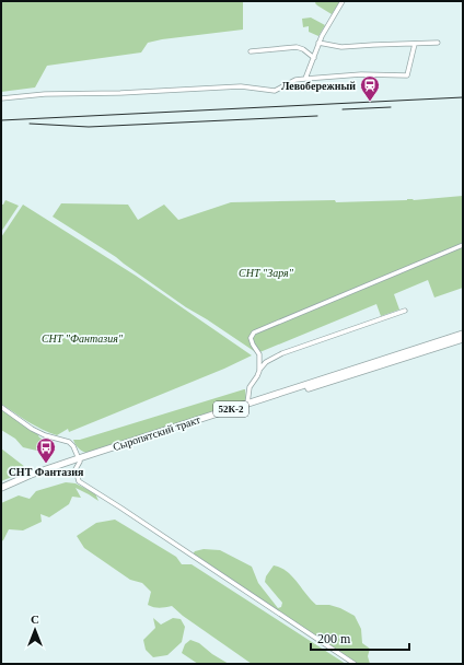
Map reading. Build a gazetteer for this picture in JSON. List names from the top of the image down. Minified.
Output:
{"streets":{"main road":["52К-2","Сыропятский тракт"]},"parks":["СНТ \"Заря\"","СНТ \"Фантазия\""],"places":{"station":["Левобережный"],"bus stop":["СНТ Фантазия"]},"scale_bar":"200 m","north":"top"}
